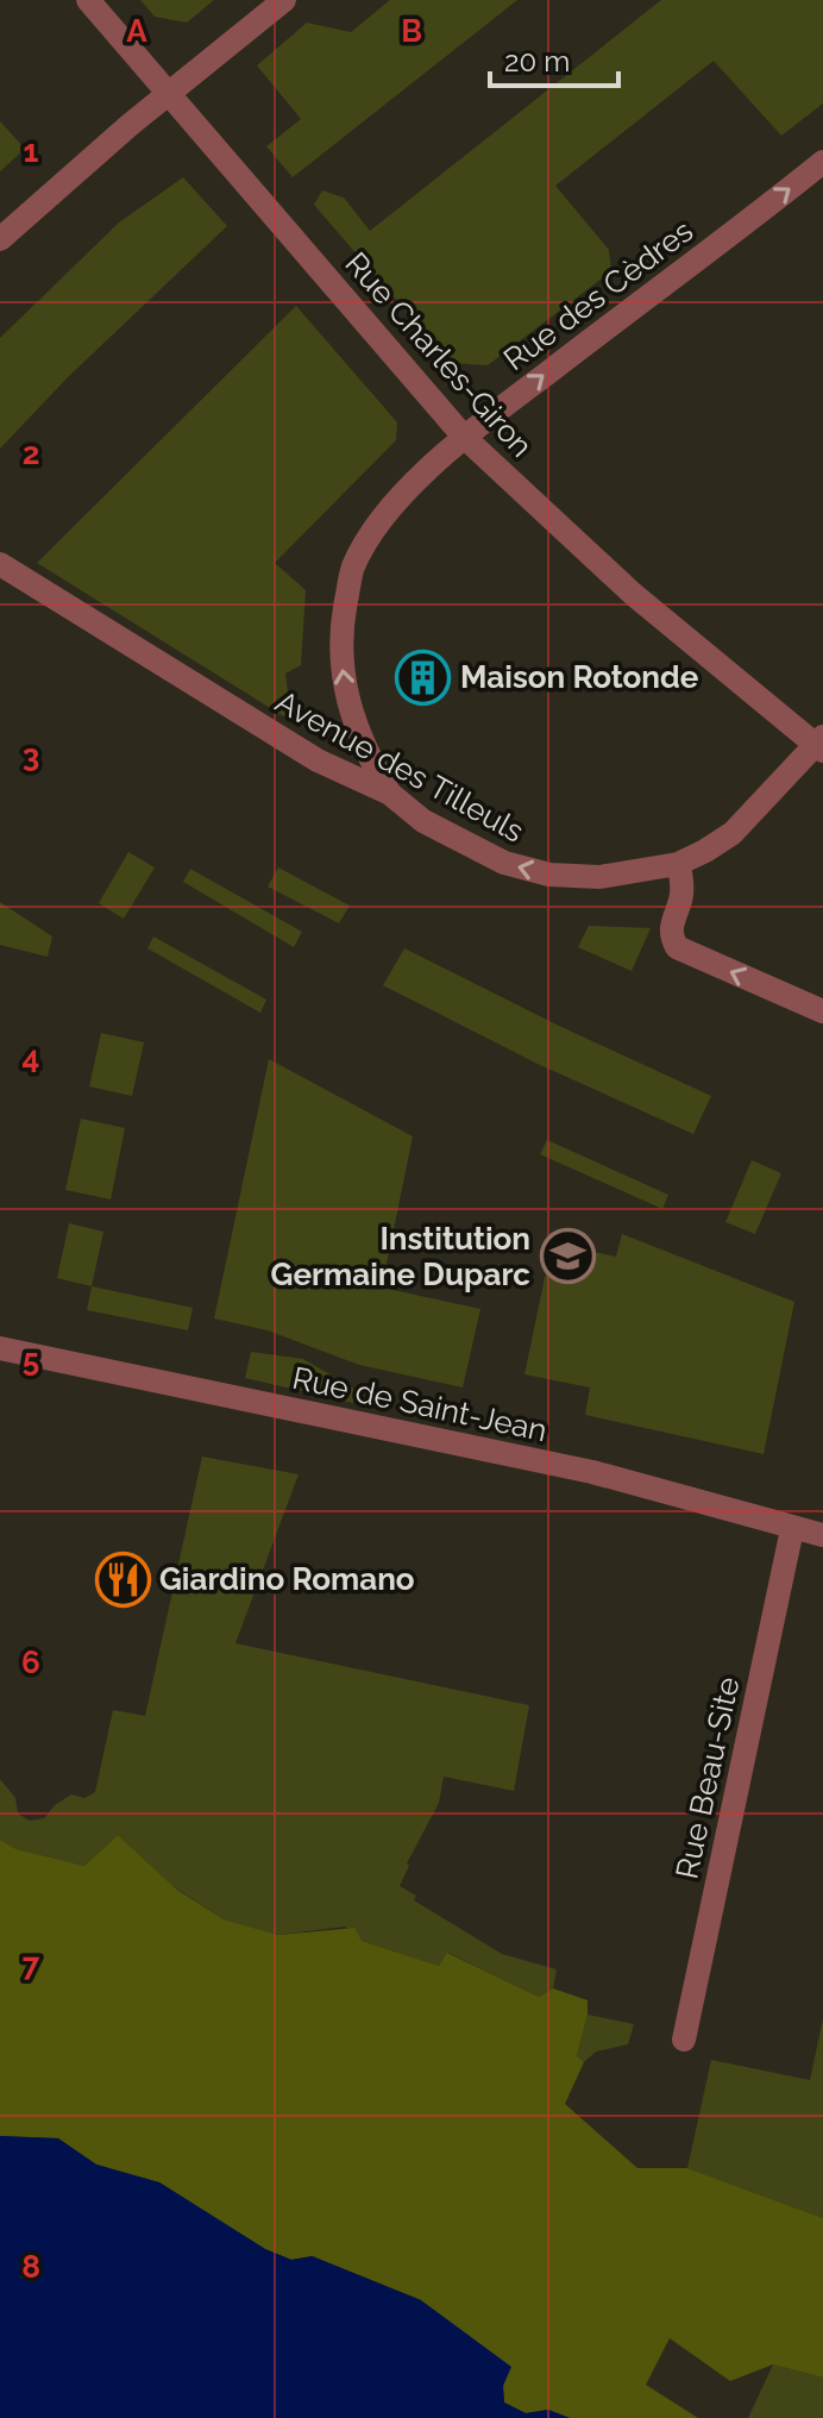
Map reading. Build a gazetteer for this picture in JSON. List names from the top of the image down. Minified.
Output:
{"streets":{"street":["Rue des Cèdres","Rue Charles-Giron","Avenue des Tilleuls","Rue de Saint-Jean","Rue Beau-Site"]},"crossings":[["Rue des Cèdres","Rue Charles-Giron"],["Rue des Cèdres","Avenue des Tilleuls"],["Rue Charles-Giron","Avenue des Tilleuls"],["Rue de Saint-Jean","Rue Beau-Site"]],"one_way":["Rue des Cèdres"],"places":{"building":["Maison Rotonde"],"school or university":["Institution Germaine Duparc"],"restaurant":["Giardino Romano"]},"scale_bar":"20 m","grid":{"columns":["A","B"],"rows":["1","2","3","4","5","6","7","8"]}}
